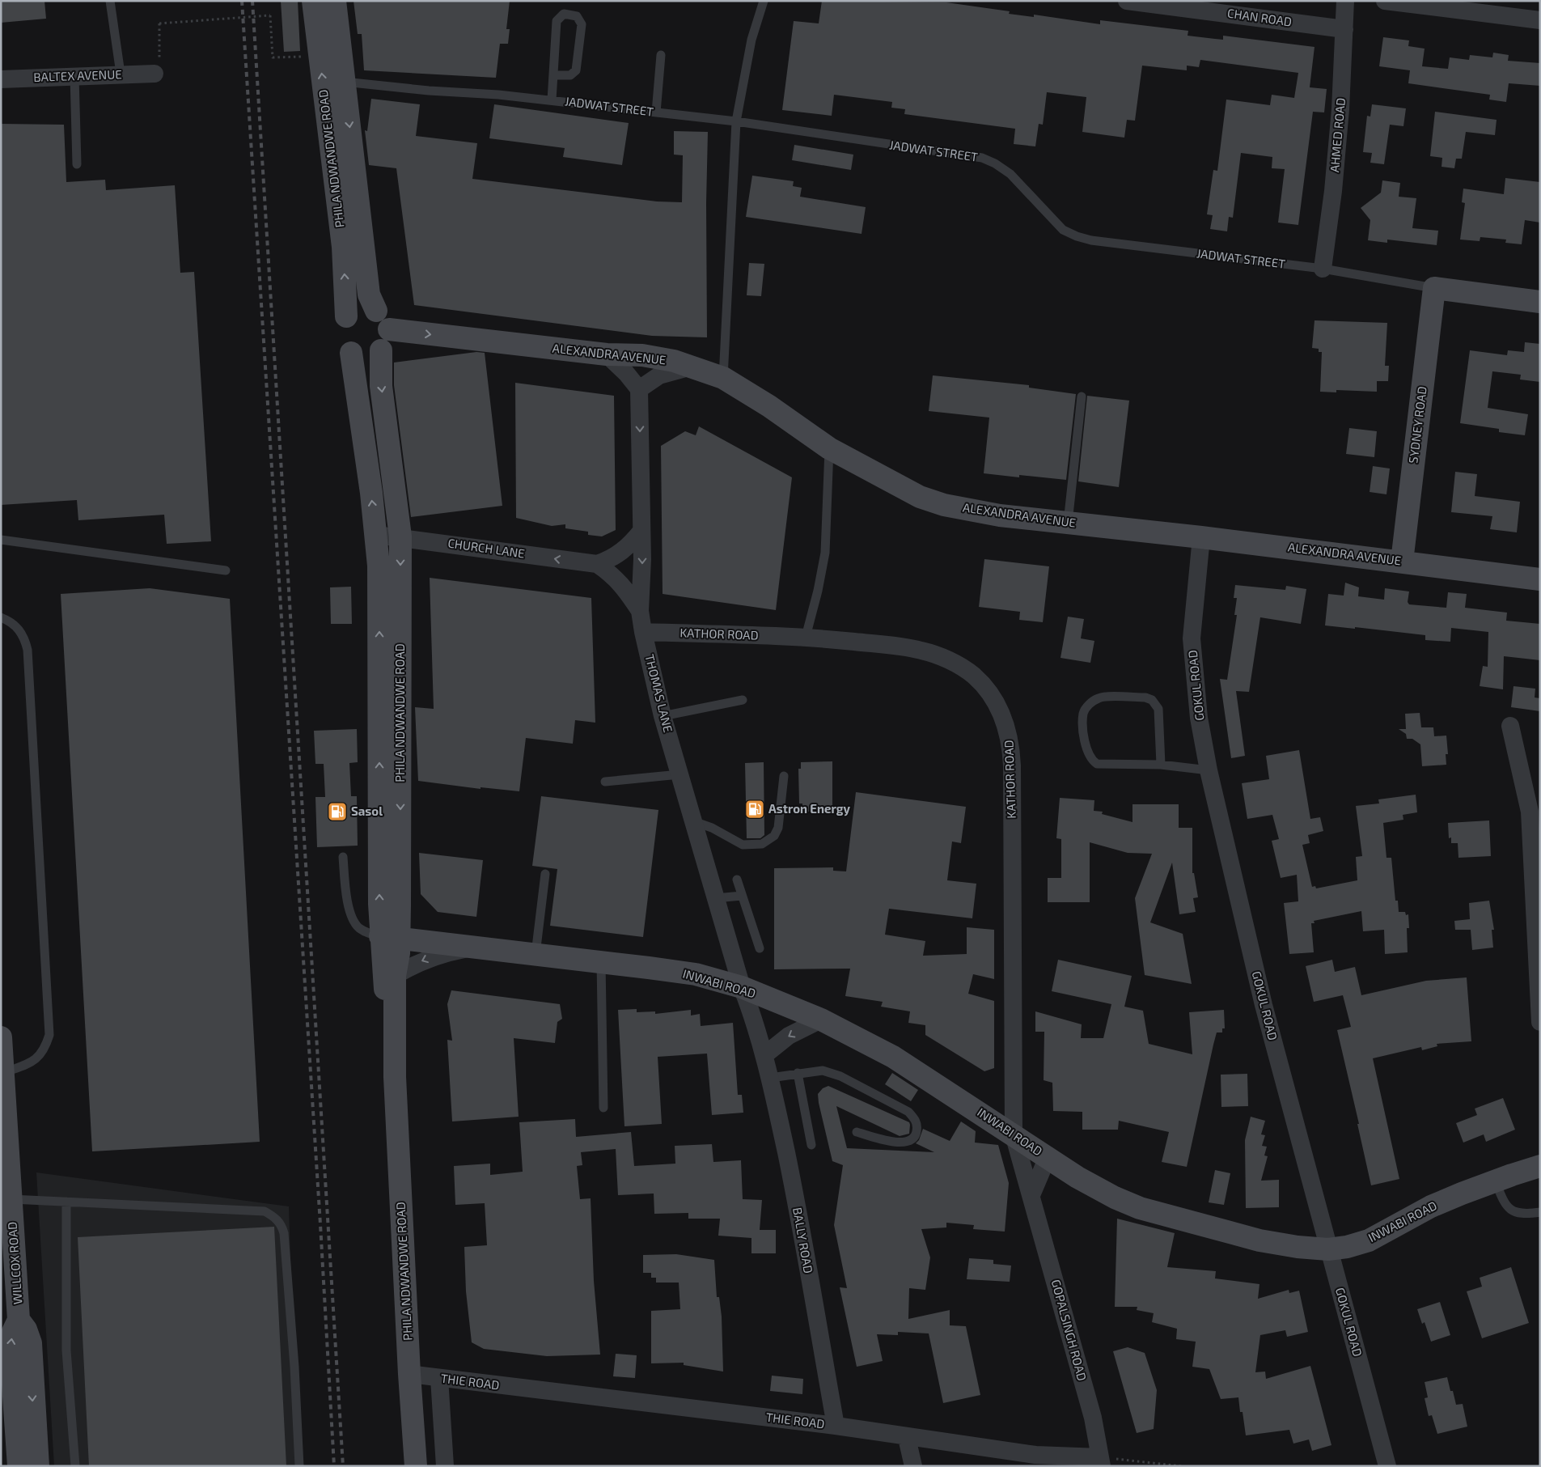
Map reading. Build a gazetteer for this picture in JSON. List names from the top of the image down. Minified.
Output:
{"streets":{"street":["CHAN ROAD","BALTEX AVENUE","JADWAT STREET","AHMED ROAD","PHILA NDWANDWE ROAD","ALEXANDRA AVENUE","SYDNEY ROAD","CHURCH LANE","KATHOR ROAD","GOKUL ROAD","THOMAS LANE","INWABI ROAD","BALLY ROAD","WILLCOX ROAD","GOPALSINGH ROAD","THIE ROAD"]},"crossings":[["CHAN ROAD","AHMED ROAD"],["JADWAT STREET","AHMED ROAD"],["JADWAT STREET","PHILA NDWANDWE ROAD"],["JADWAT STREET","SYDNEY ROAD"],["PHILA NDWANDWE ROAD","ALEXANDRA AVENUE"],["PHILA NDWANDWE ROAD","CHURCH LANE"],["PHILA NDWANDWE ROAD","INWABI ROAD"],["PHILA NDWANDWE ROAD","THIE ROAD"],["ALEXANDRA AVENUE","SYDNEY ROAD"],["ALEXANDRA AVENUE","GOKUL ROAD"],["CHURCH LANE","THOMAS LANE"],["KATHOR ROAD","THOMAS LANE"],["KATHOR ROAD","INWABI ROAD"],["KATHOR ROAD","GOPALSINGH ROAD"],["GOKUL ROAD","INWABI ROAD"],["THOMAS LANE","INWABI ROAD"],["THOMAS LANE","BALLY ROAD"],["INWABI ROAD","BALLY ROAD"],["INWABI ROAD","GOPALSINGH ROAD"],["BALLY ROAD","THIE ROAD"],["GOPALSINGH ROAD","THIE ROAD"]],"one_way":["CHURCH LANE","THOMAS LANE"],"places":{"fuel station":["Astron Energy","Sasol"]}}
